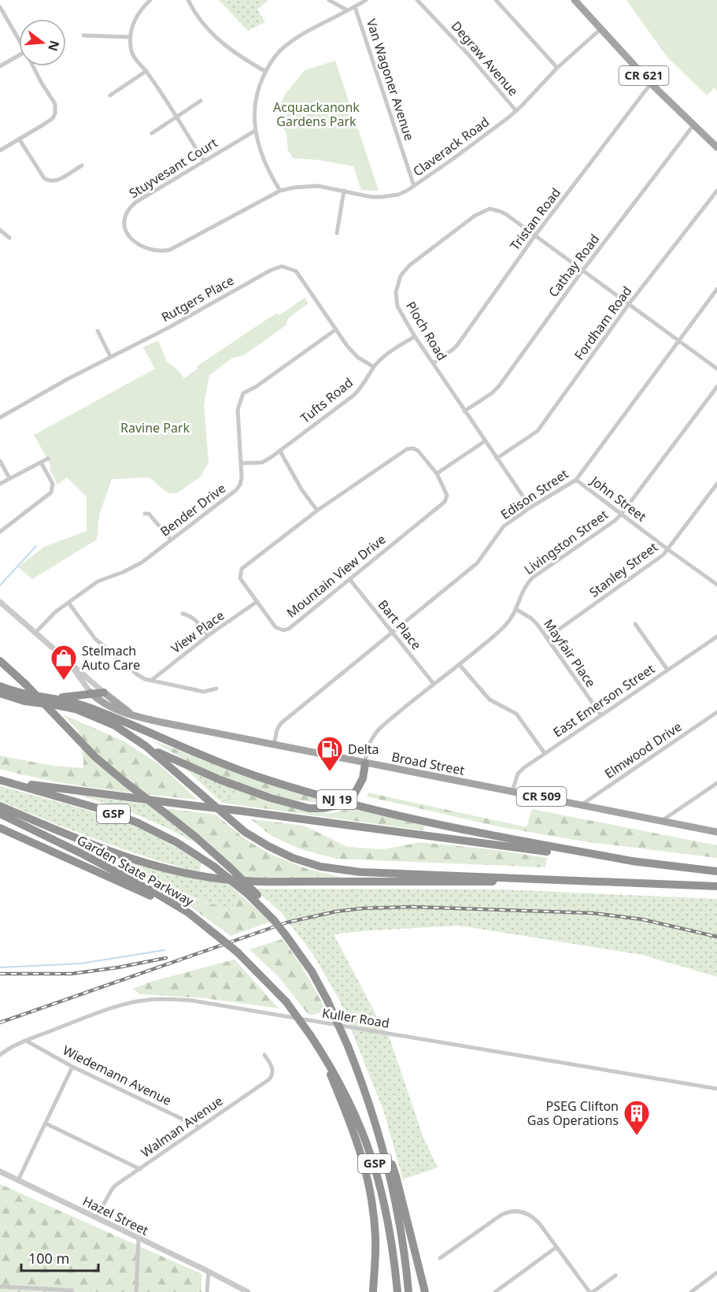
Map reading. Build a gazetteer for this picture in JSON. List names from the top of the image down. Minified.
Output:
{"streets":{"highway":["NJ 19","GSP","Garden State Parkway"],"main road":["CR 621","Broad Street","CR 509"],"street":["Degraw Avenue","Van Wagoner Avenue","Claverack Road","Stuyvesant Court","Tristan Road","Cathay Road","Rutgers Place","Fordham Road","Ploch Road","Tufts Road","Edison Street","John Street","Bender Drive","Livingston Street","Stanley Street","Mountain View Drive","Bart Place","View Place","Mayfair Place","East Emerson Street","Elmwood Drive","Kuller Road","Wiedemann Avenue","Walman Avenue","Hazel Street"]},"crossings":[["Degraw Avenue","Claverack Road"],["CR 621","Claverack Road"],["CR 621","Tristan Road"],["CR 621","Cathay Road"],["Van Wagoner Avenue","Claverack Road"],["Claverack Road","Stuyvesant Court"],["Tristan Road","Ploch Road"],["Cathay Road","Ploch Road"],["Rutgers Place","Tufts Road"],["Rutgers Place","Bender Drive"],["Fordham Road","Ploch Road"],["Ploch Road","Tufts Road"],["Ploch Road","Edison Street"],["Tufts Road","Bender Drive"],["Edison Street","John Street"],["Edison Street","Bart Place"],["Edison Street","Broad Street"],["John Street","Livingston Street"],["John Street","Stanley Street"],["Livingston Street","Bart Place"],["Livingston Street","Mayfair Place"],["Livingston Street","Broad Street"],["Stanley Street","Mayfair Place"],["Mountain View Drive","Bart Place"],["Mountain View Drive","View Place"],["Mayfair Place","East Emerson Street"],["East Emerson Street","Broad Street"],["Elmwood Drive","Broad Street"],["Kuller Road","Wiedemann Avenue"],["Wiedemann Avenue","Walman Avenue"],["Walman Avenue","Hazel Street"]],"parks":["Acquackanonk Gardens Park","Ravine Park"],"places":{"shop":["Stelmach Auto Care"],"fuel station":["Delta"],"building":["PSEG Clifton Gas Operations"]},"scale_bar":"100 m","north":"right"}
